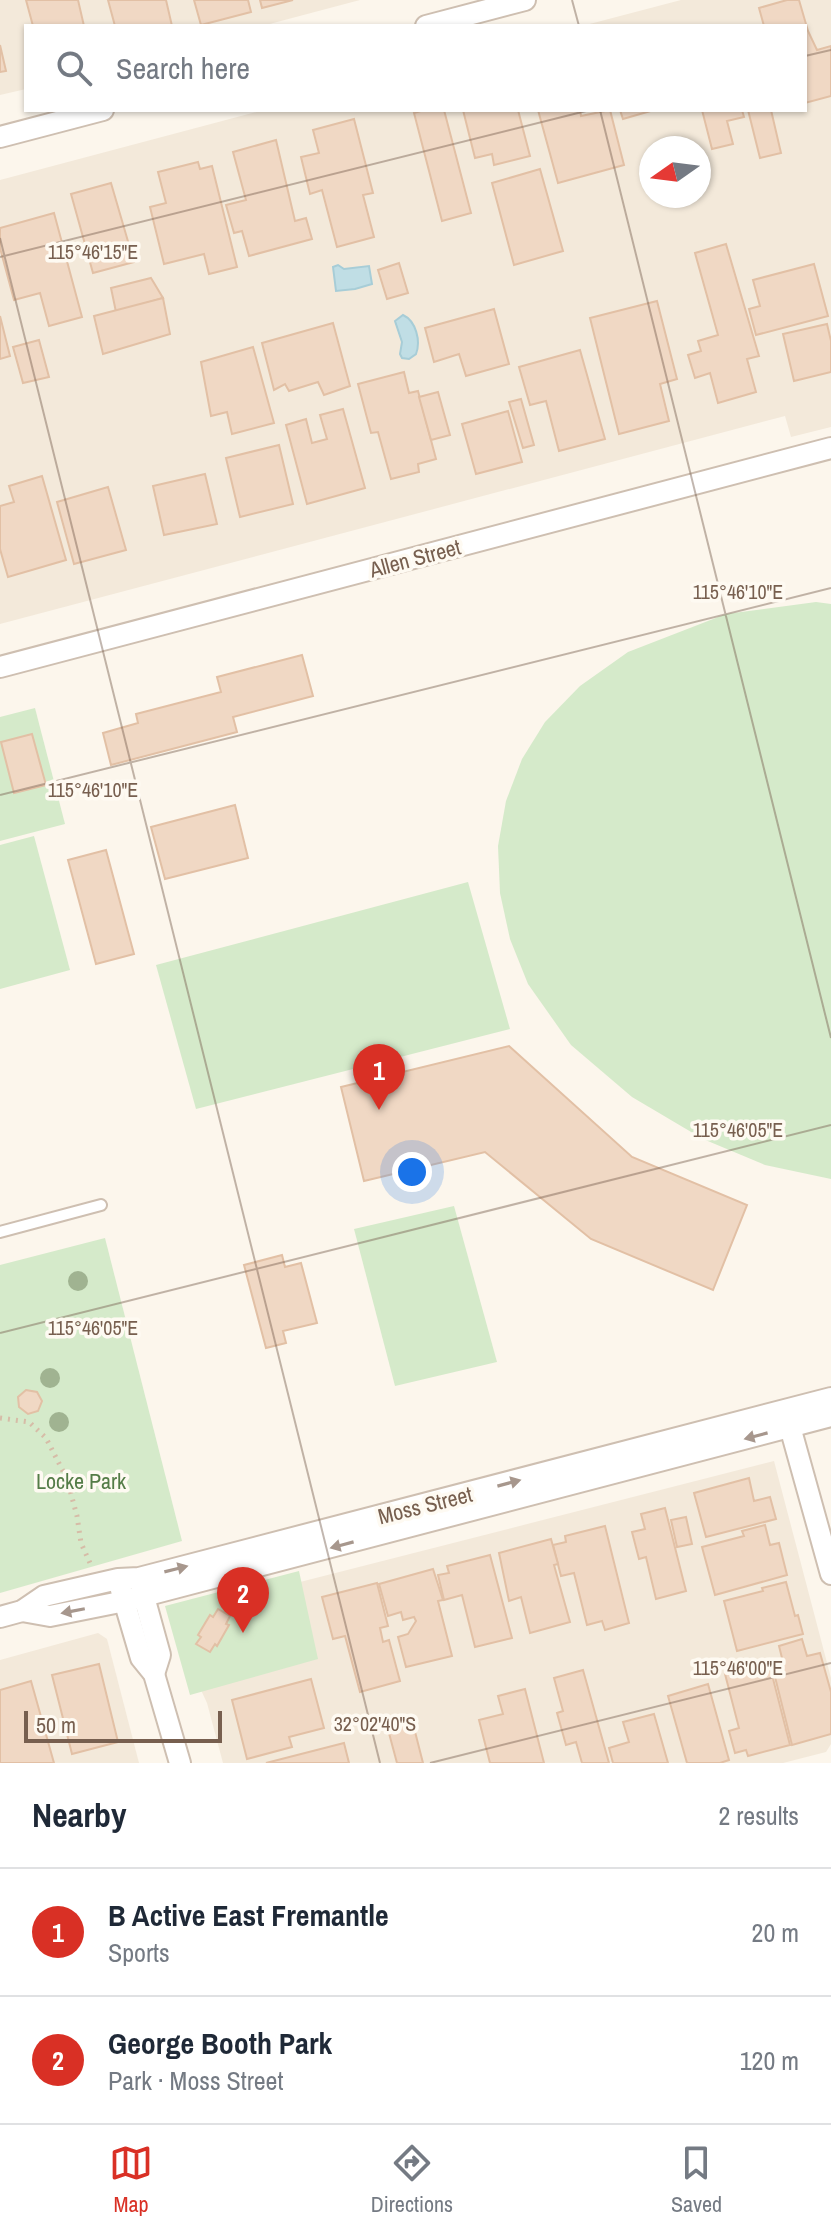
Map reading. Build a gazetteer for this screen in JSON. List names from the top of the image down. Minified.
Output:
{"streets":{"street":["Allen Street","Moss Street"]},"parks":["Locke Park"],"scale_bar":"50 m","north":"left","page":{"search":"Search here","pins":["1","2"],"scale":"50 m","heading":["Nearby","2 results"],"list":[{"mark":"1","name":"B Active East Fremantle","note":"Sports","value":"20 m"},{"mark":"2","name":"George Booth Park","note":"Park · Moss Street","value":"120 m"}],"nav":["Map","Directions","Saved"]},"coordinates":["115°46'15\"E","115°46'10\"E","115°46'05\"E","115°46'00\"E","32°02'40\"S"]}
